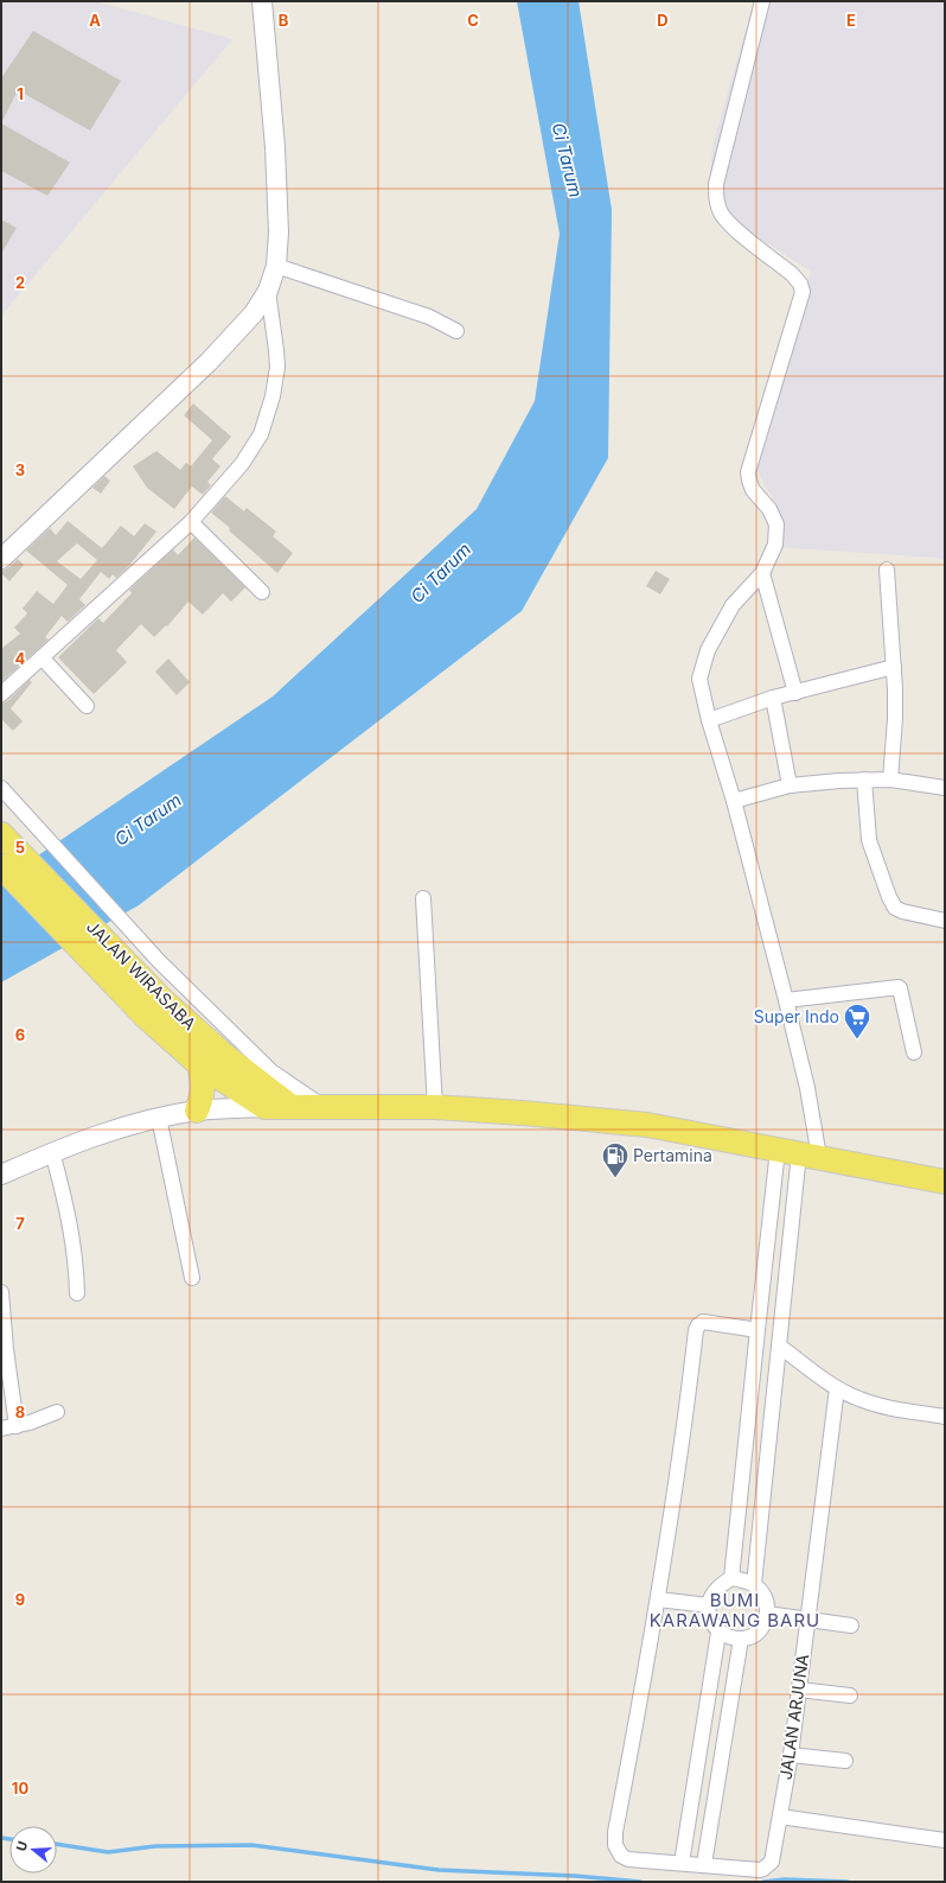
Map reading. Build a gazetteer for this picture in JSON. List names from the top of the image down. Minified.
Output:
{"streets":{"main road":["JALAN WIRASABA"],"street":["JALAN ARJUNA"]},"districts":["BUMI KARAWANG BARU"],"water":["Ci Tarum"],"places":{"supermarket":["Super Indo"],"fuel station":["Pertamina"]},"north":"left","grid":{"columns":["A","B","C","D","E"],"rows":["1","2","3","4","5","6","7","8","9","10"]}}
